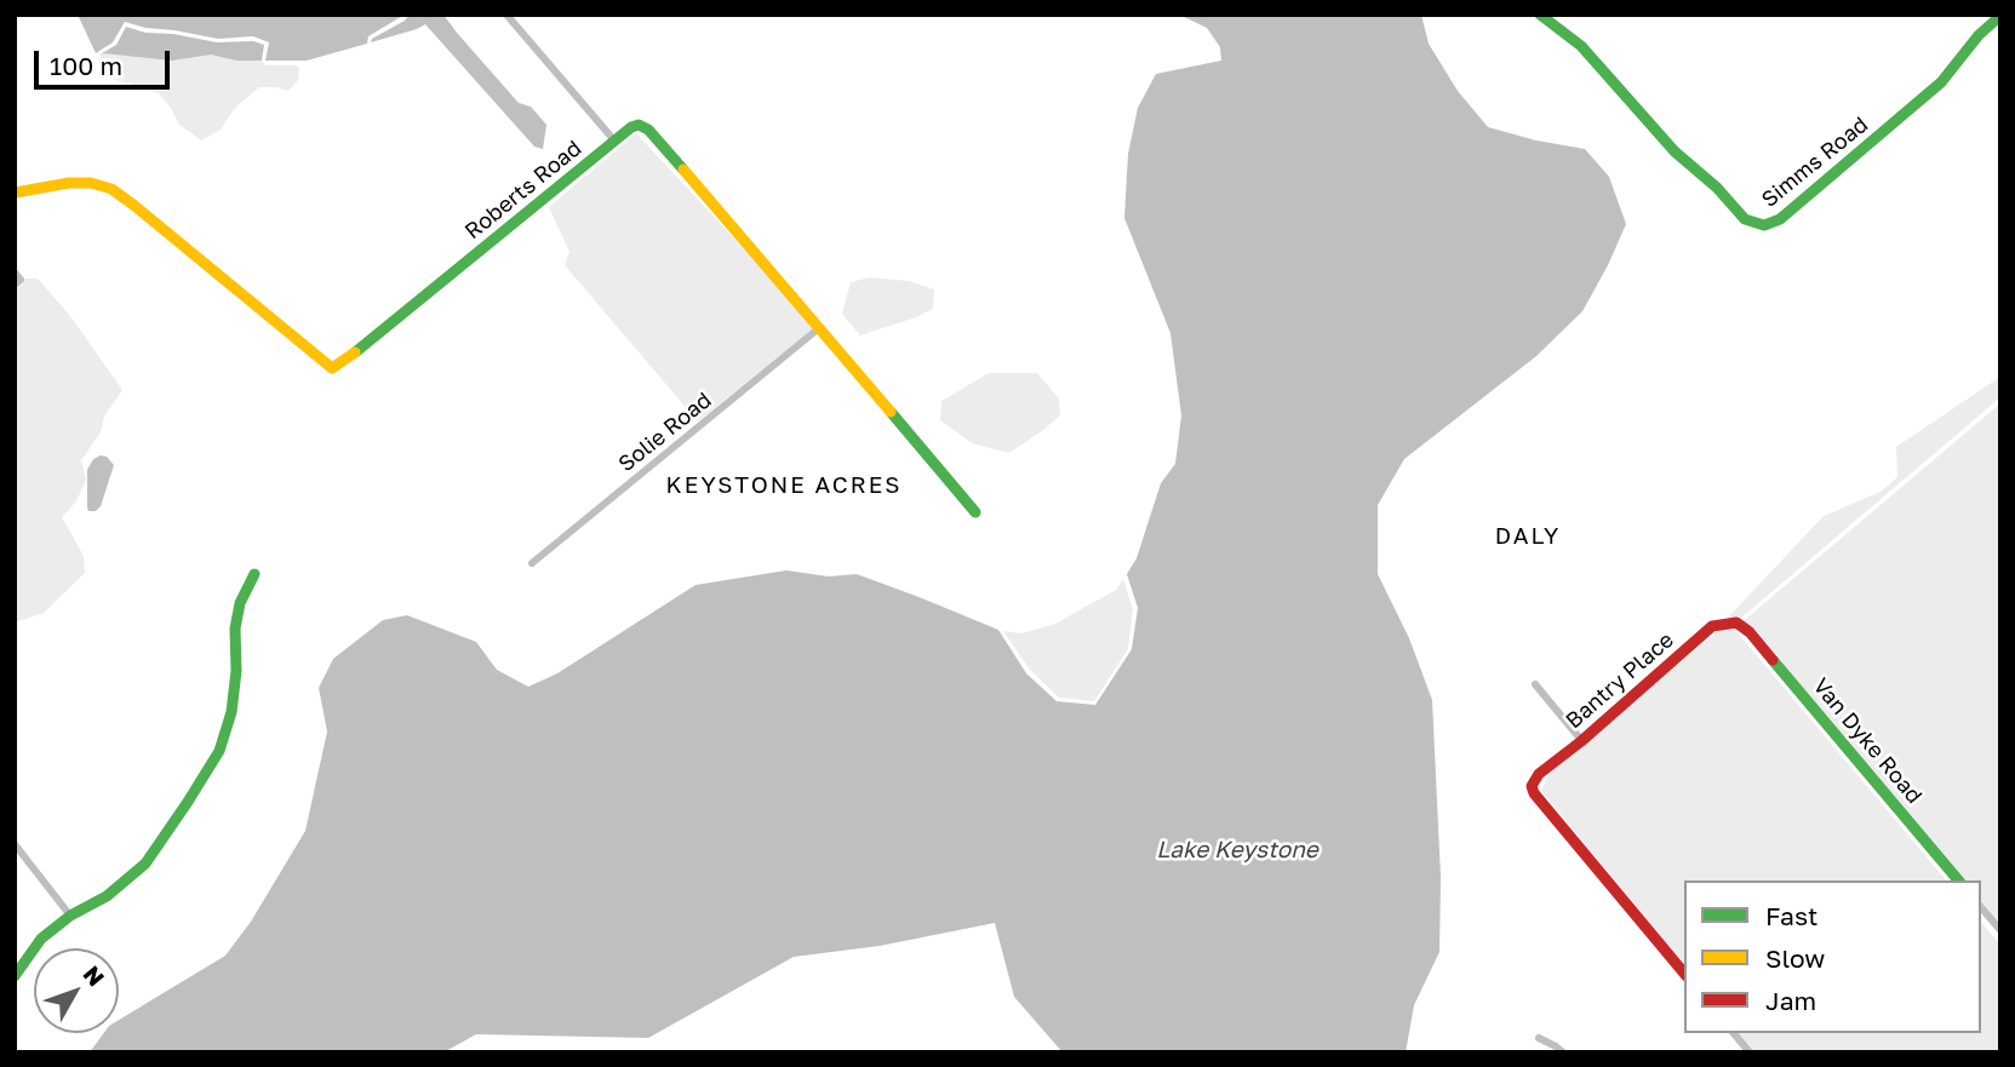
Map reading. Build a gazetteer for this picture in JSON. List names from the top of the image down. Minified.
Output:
{"streets":{"street":["Simms Road","Roberts Road","Solie Road","Bantry Place","Van Dyke Road"]},"crossings":[["Roberts Road","Solie Road"],["Bantry Place","Van Dyke Road"]],"districts":["KEYSTONE ACRES","DALY"],"water":["Lake Keystone"],"legend":["Fast","Slow","Jam"],"scale_bar":"100 m","north":"top right"}
